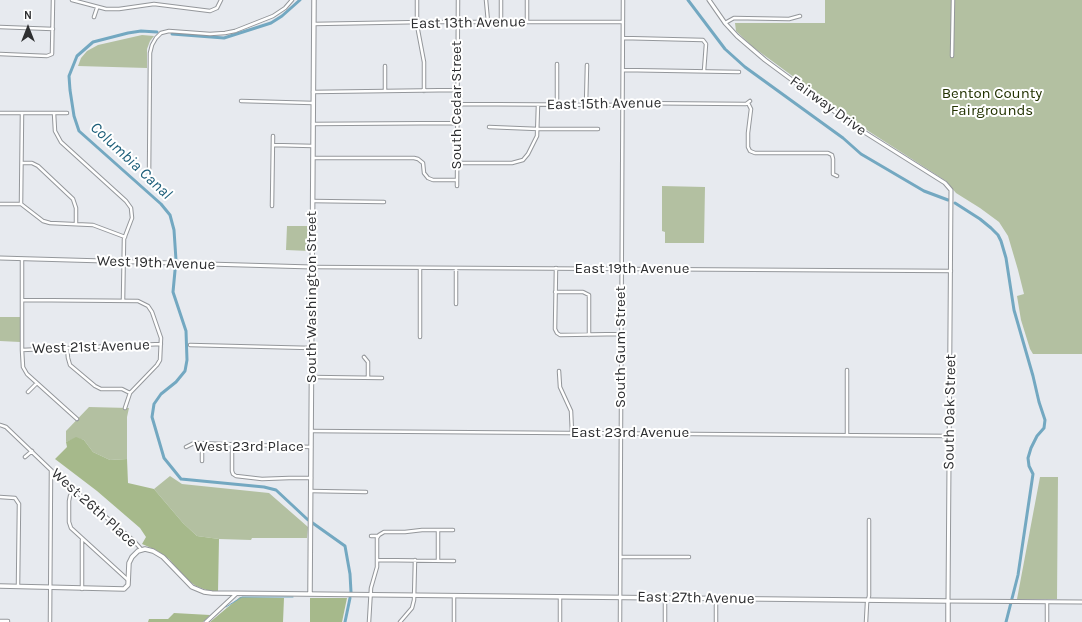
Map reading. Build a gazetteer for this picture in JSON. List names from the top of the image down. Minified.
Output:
{"streets":{"main road":["South Washington Street","South Oak Street","West 26th Place","East 27th Avenue"],"street":["East 13th Avenue","East 15th Avenue","South Cedar Street","Fairway Drive","West 19th Avenue","East 19th Avenue","West 21st Avenue","South Gum Street","East 23rd Avenue","West 23rd Place"]},"crossings":[["East 13th Avenue","South Cedar Street"],["East 13th Avenue","South Washington Street"],["East 13th Avenue","South Gum Street"],["East 15th Avenue","South Cedar Street"],["East 15th Avenue","South Gum Street"],["Fairway Drive","South Oak Street"],["West 19th Avenue","East 19th Avenue"],["West 19th Avenue","South Washington Street"],["East 19th Avenue","South Washington Street"],["East 19th Avenue","South Gum Street"],["East 19th Avenue","South Oak Street"],["South Washington Street","East 23rd Avenue"],["South Washington Street","West 23rd Place"],["South Washington Street","East 27th Avenue"],["South Gum Street","East 23rd Avenue"],["South Gum Street","East 27th Avenue"],["South Oak Street","East 23rd Avenue"],["South Oak Street","East 27th Avenue"],["West 26th Place","East 27th Avenue"]],"water":["Columbia Canal"],"parks":["Benton County Fairgrounds"],"north":"top"}
